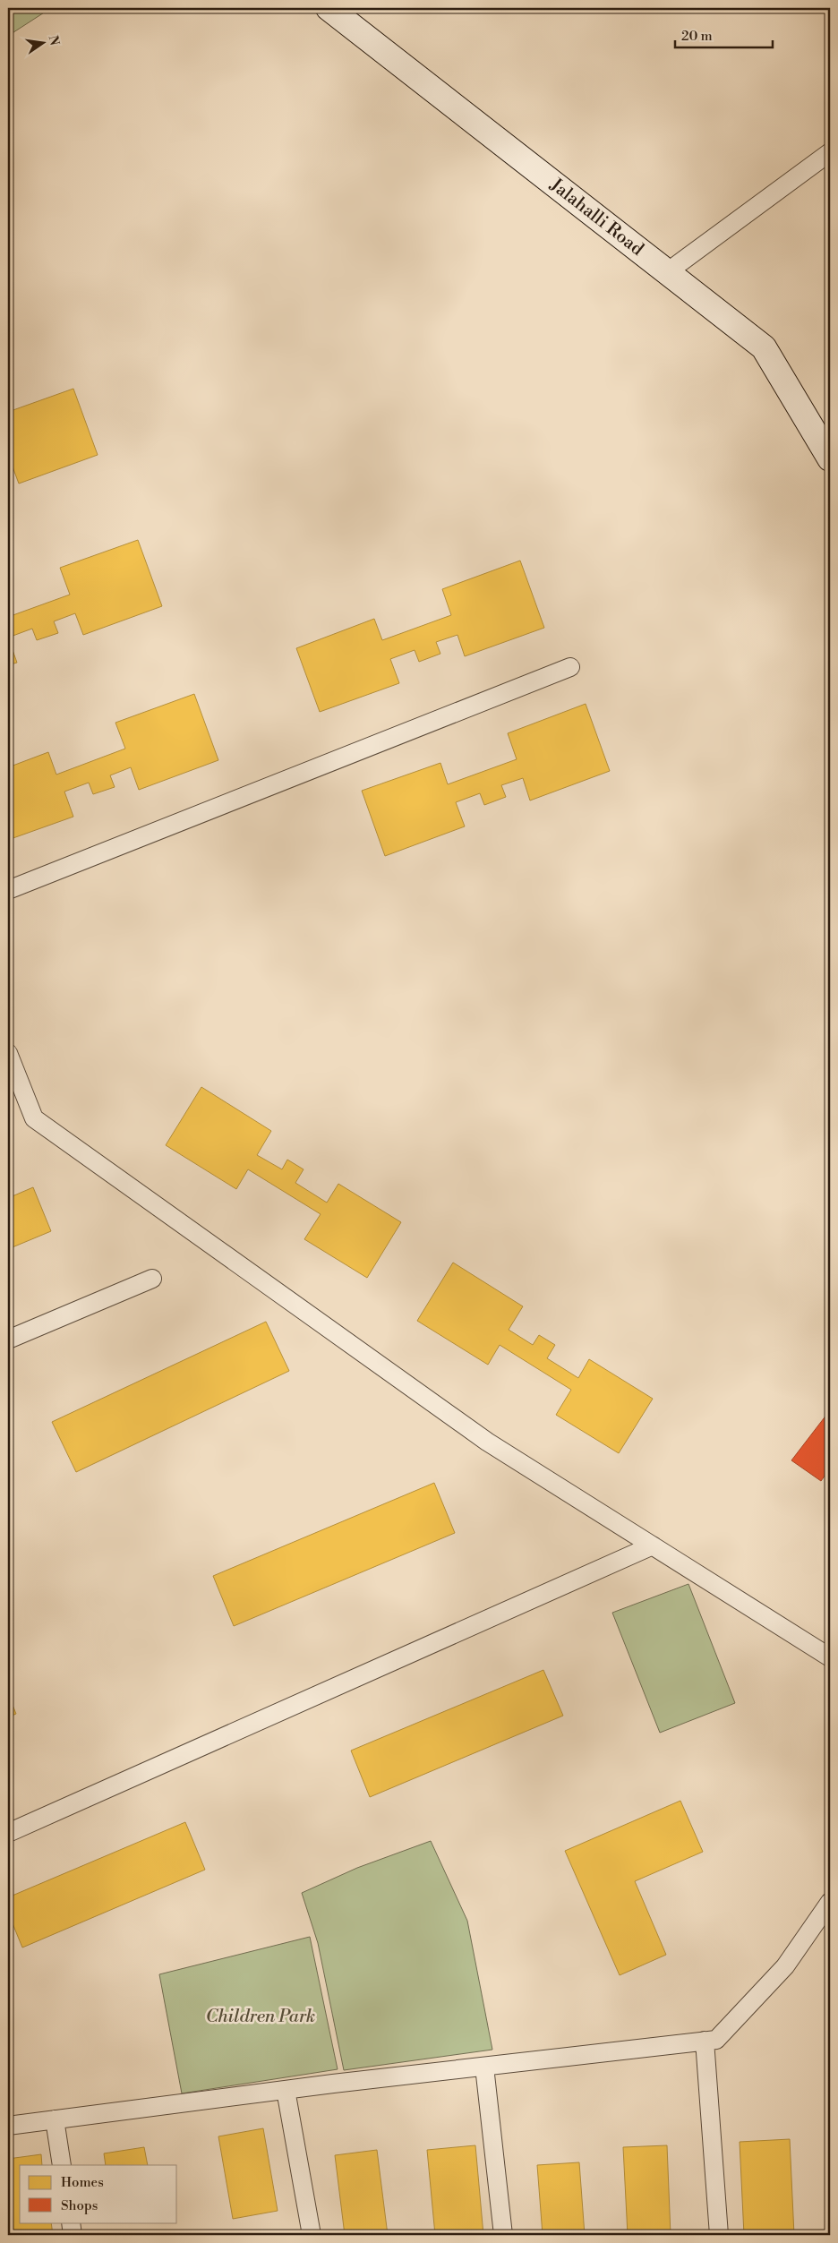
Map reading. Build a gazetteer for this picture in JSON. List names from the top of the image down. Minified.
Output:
{"streets":{"main road":["Jalahalli Road"]},"parks":["Children Park"],"legend":["Homes","Shops"],"scale_bar":"20 m","north":"right"}
